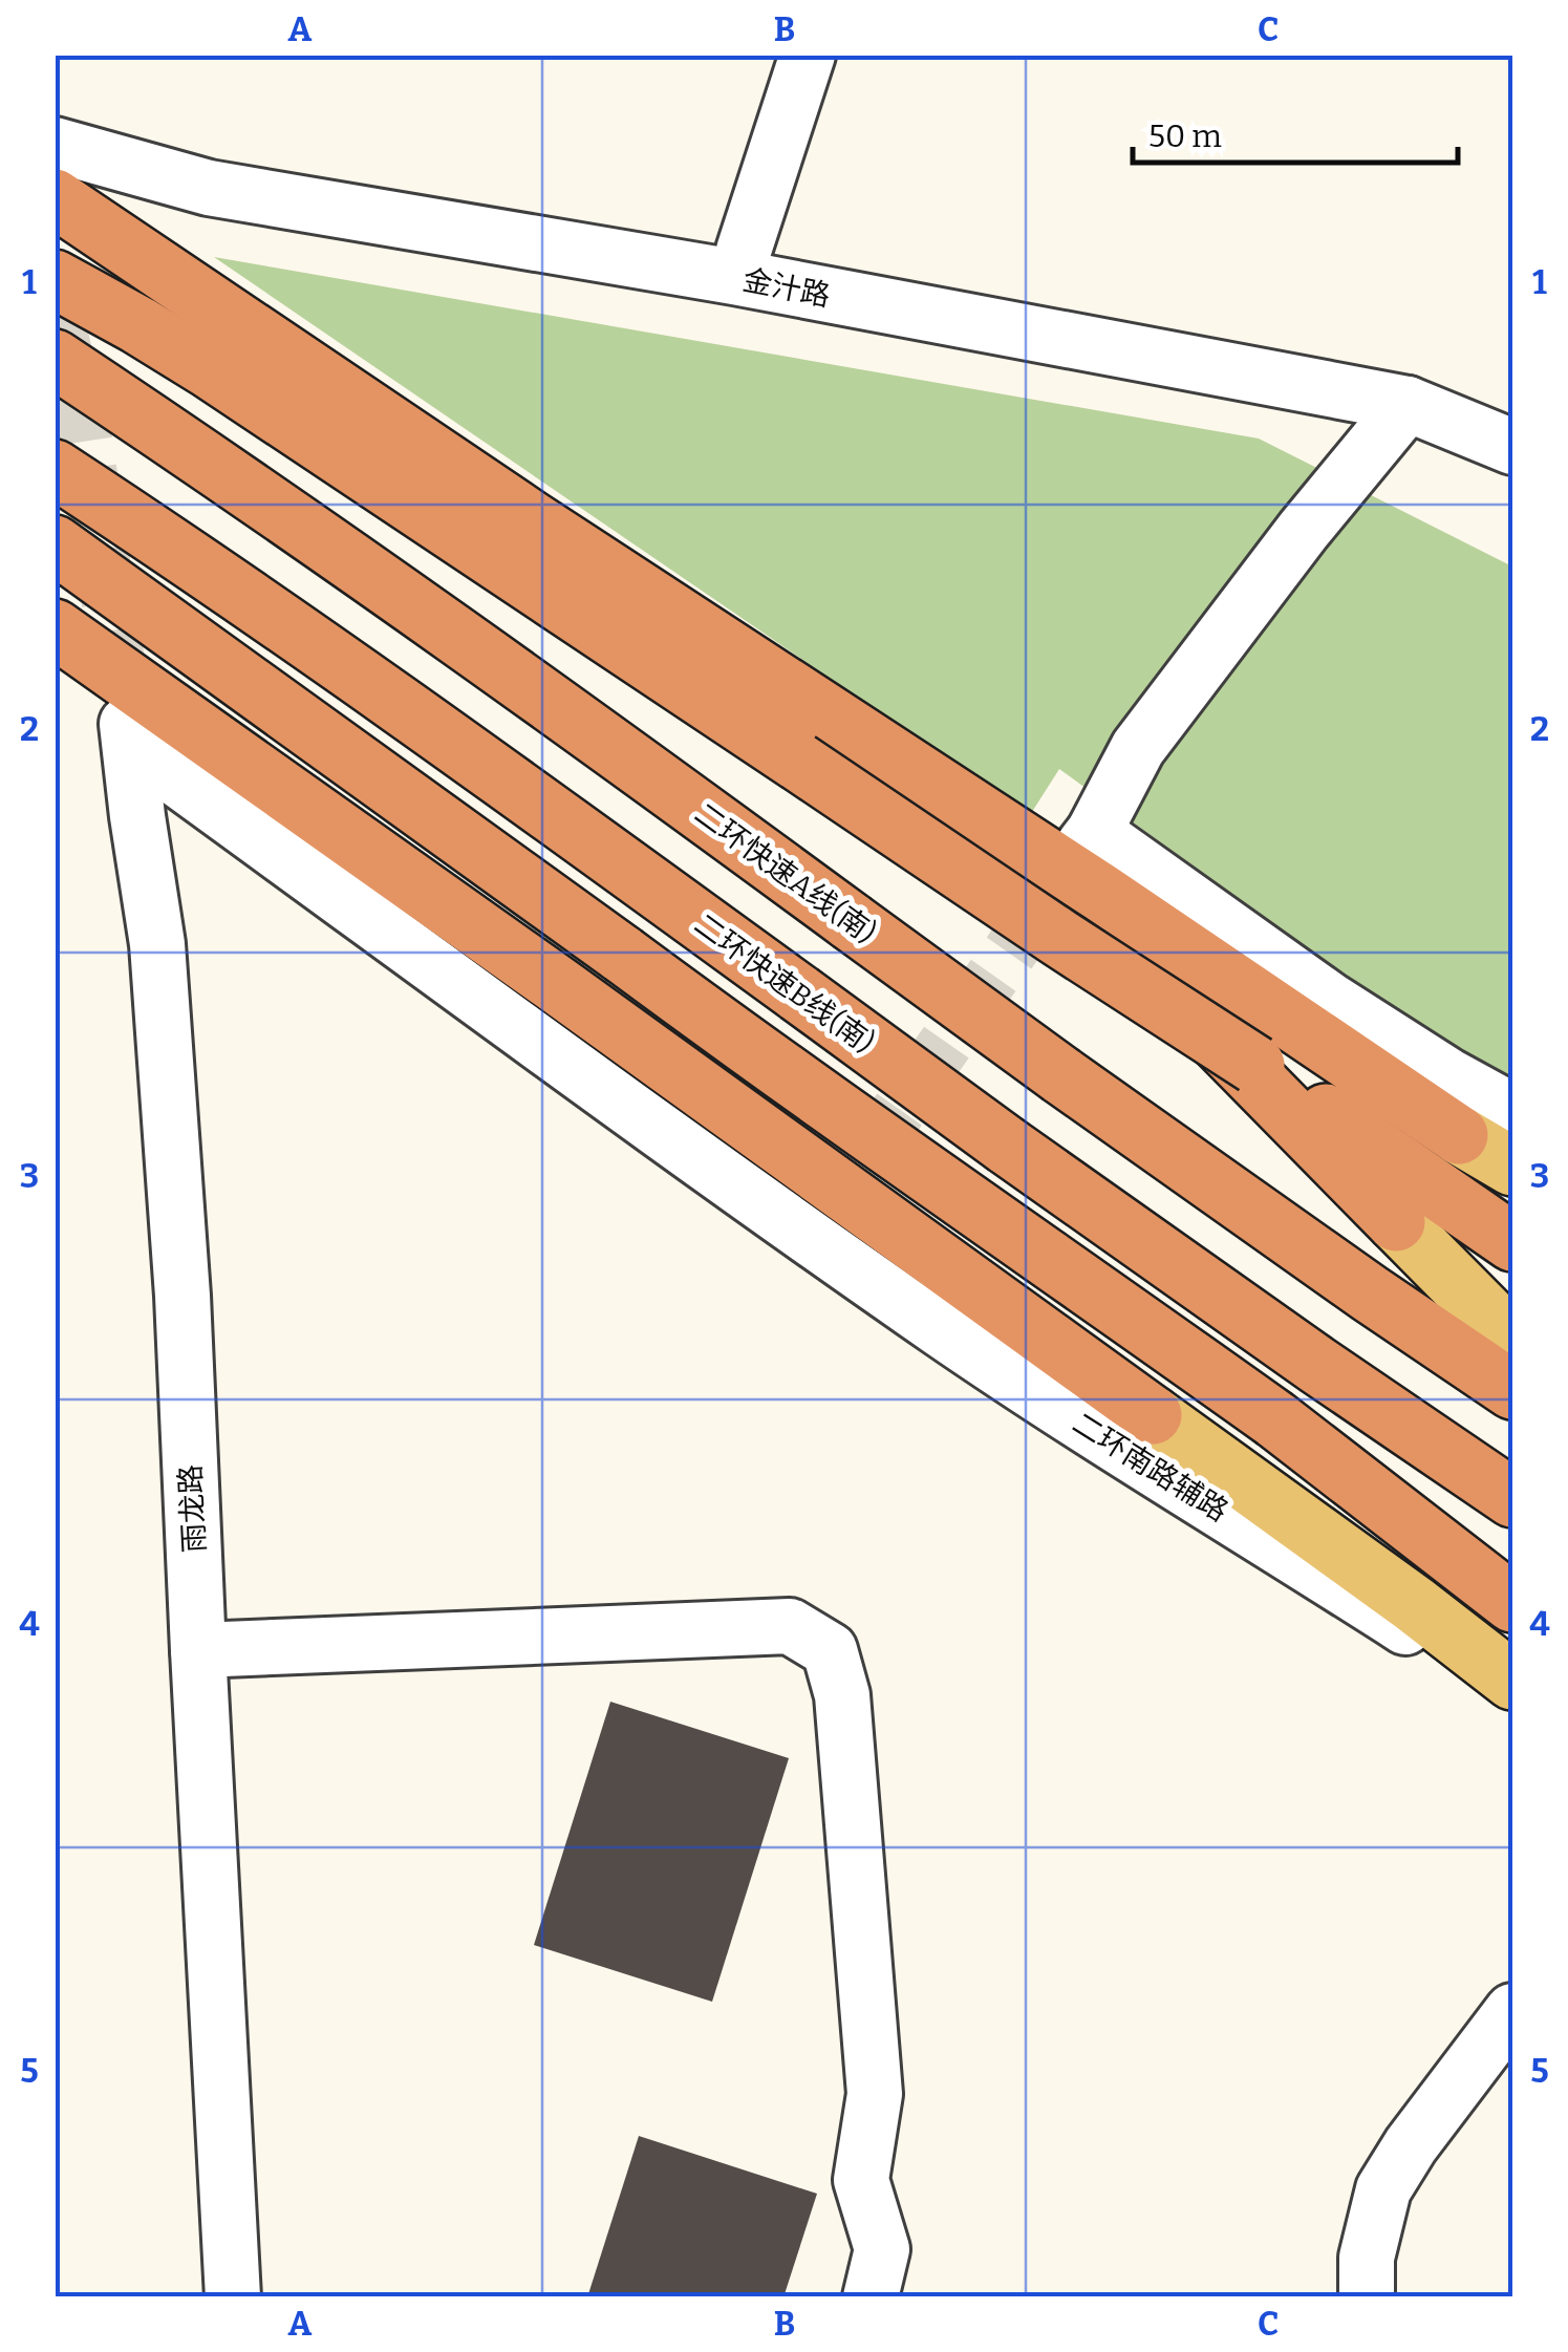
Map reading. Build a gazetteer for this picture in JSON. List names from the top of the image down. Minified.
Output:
{"streets":{"highway":["二环快速A线(南)","二环快速B线(南)"],"street":["金汁路","二环南路辅路","雨龙路"]},"crossings":[["二环南路辅路","雨龙路"]],"scale_bar":"50 m","grid":{"columns":["A","B","C"],"rows":["1","2","3","4","5"]}}
